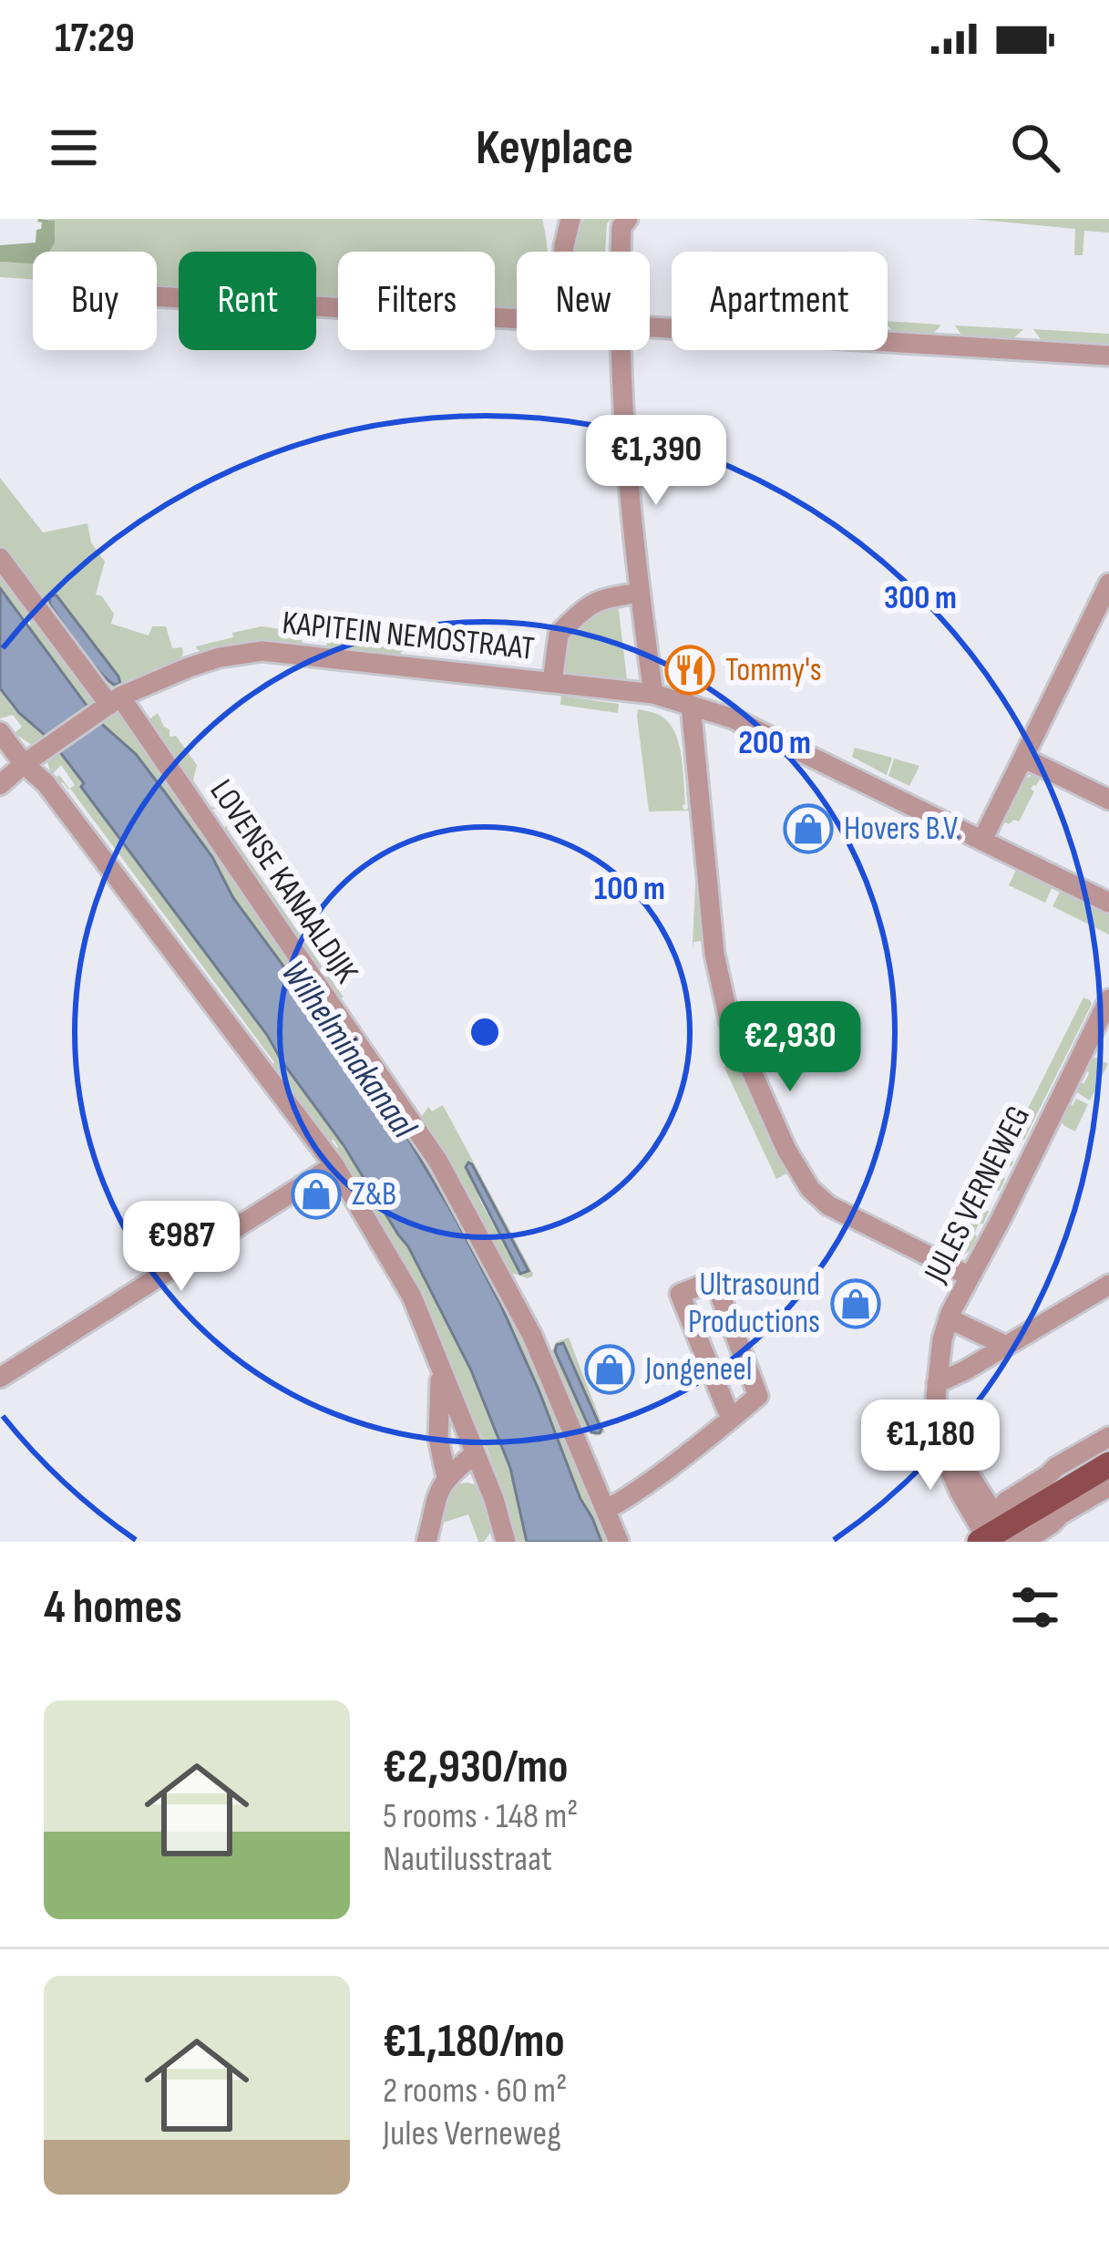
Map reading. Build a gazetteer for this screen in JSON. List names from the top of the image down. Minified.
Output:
{"streets":{"street":["KAPITEIN NEMOSTRAAT","LOVENSE KANAALDIJK","JULES VERNEWEG"]},"crossings":[["KAPITEIN NEMOSTRAAT","LOVENSE KANAALDIJK"]],"water":["Wilhelminakanaal"],"places":{"restaurant":["Tommy's"],"shop":["Hovers B.V.","Z&B","Ultrasound Productions","Jongeneel"]},"page":{"status":"17:29","header":"Keyplace","chip":["Buy","Rent","Filters","New","Apartment"],"price":["€1,390","€2,930","€987","€1,180"],"heading":"4 homes","list":[{"name":"€2,930/mo","note":"5 rooms · 148 m² · Nautilusstraat"},{"name":"€1,180/mo","note":"2 rooms · 60 m² · Jules Verneweg"}]},"rings":["300 m","200 m","100 m"]}
